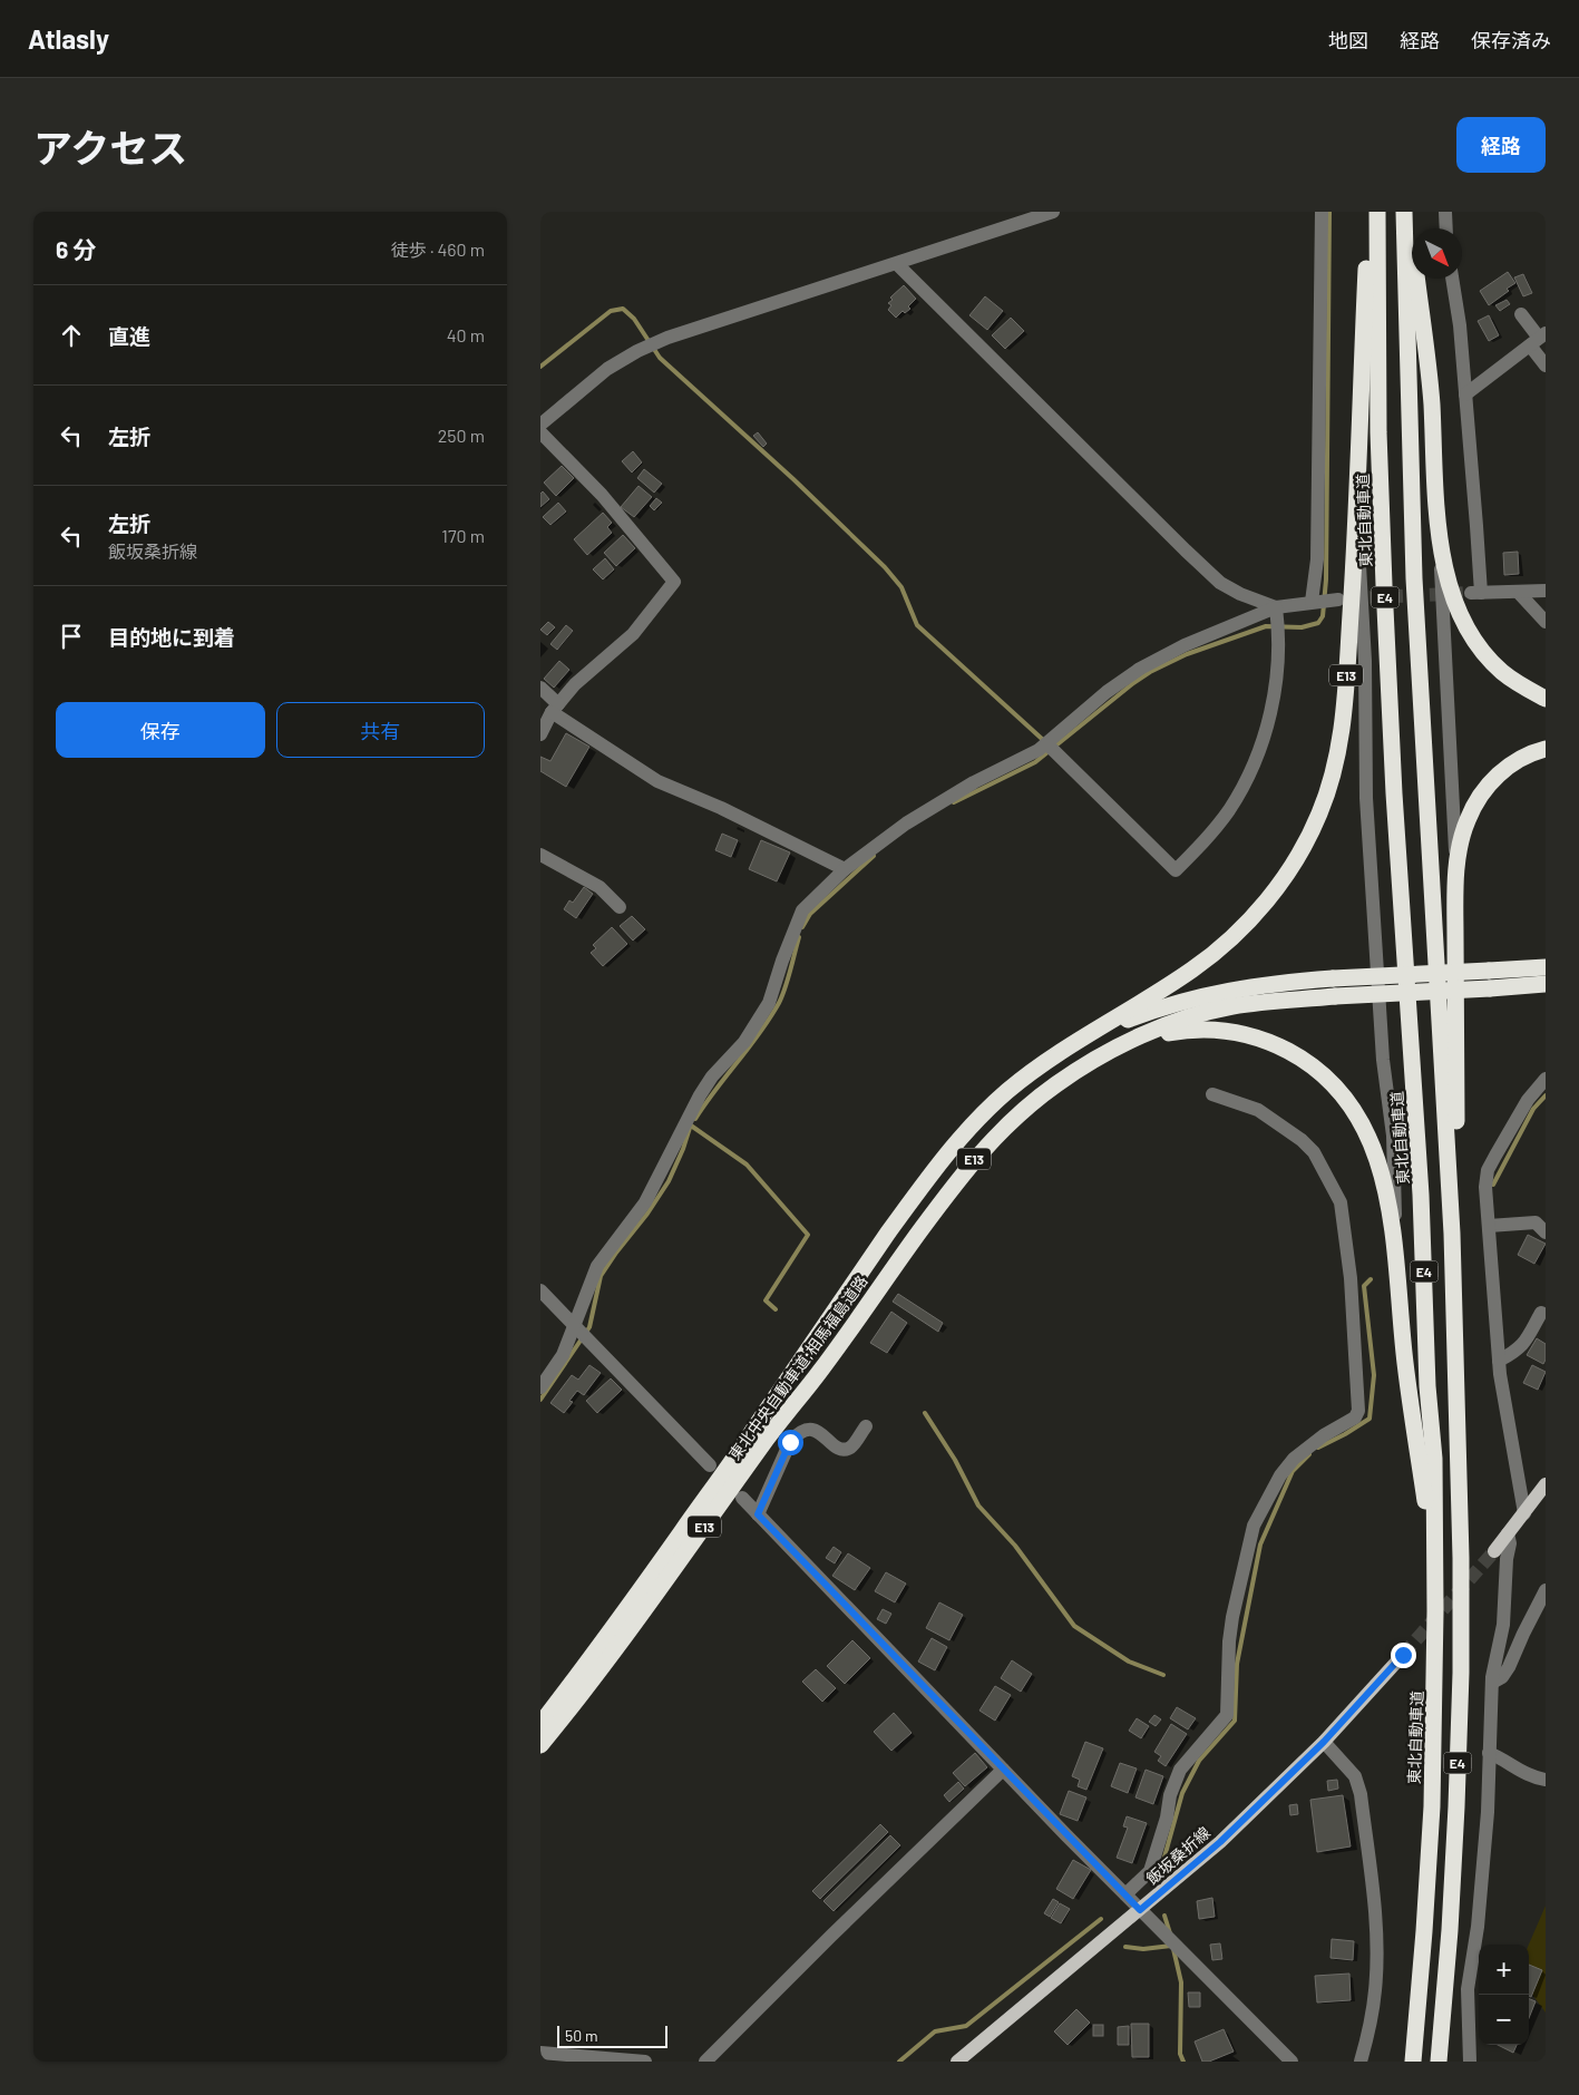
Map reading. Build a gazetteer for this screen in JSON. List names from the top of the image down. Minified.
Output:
{"streets":{"highway":["東北自動車道","E4","E13","東北中央自動車道;相馬福島道路"],"main road":["飯坂桑折線"]},"crossings":[["E13","東北中央自動車道;相馬福島道路"]],"scale_bar":"50 m","north":"bottom right","page":{"header":"Atlasly","nav":["地図","経路","保存済み"],"title":"アクセス","buttons":["経路",["保存","共有"]],"heading":["6 分","徒歩 · 460 m"],"list":[["直進","40 m"],["左折","250 m"],["左折","飯坂桑折線","170 m"],"目的地に到着"],"map_buttons":["+","−"],"scale":"50 m"}}
